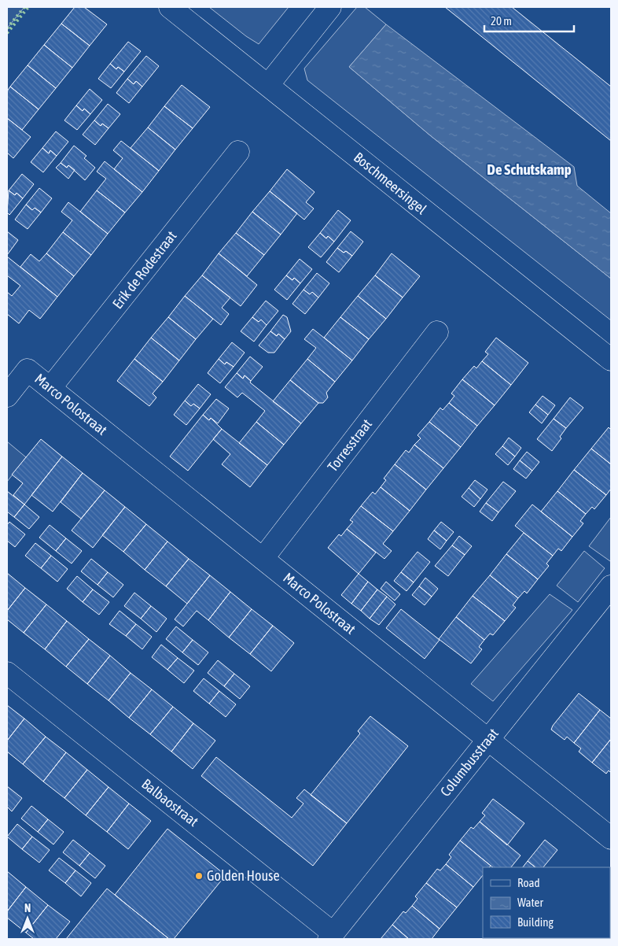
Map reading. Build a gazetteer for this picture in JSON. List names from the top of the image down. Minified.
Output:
{"streets":{"street":["Boschmeersingel","Erik de Rodestraat","Marco Polostraat","Torresstraat","Columbusstraat","Balbaostraat"]},"crossings":[["Erik de Rodestraat","Marco Polostraat"],["Marco Polostraat","Torresstraat"],["Marco Polostraat","Columbusstraat"],["Columbusstraat","Balbaostraat"]],"districts":["De Schutskamp"],"places":["Golden House"],"legend":["Road","Water","Building"],"scale_bar":"20 m","north":"top"}
